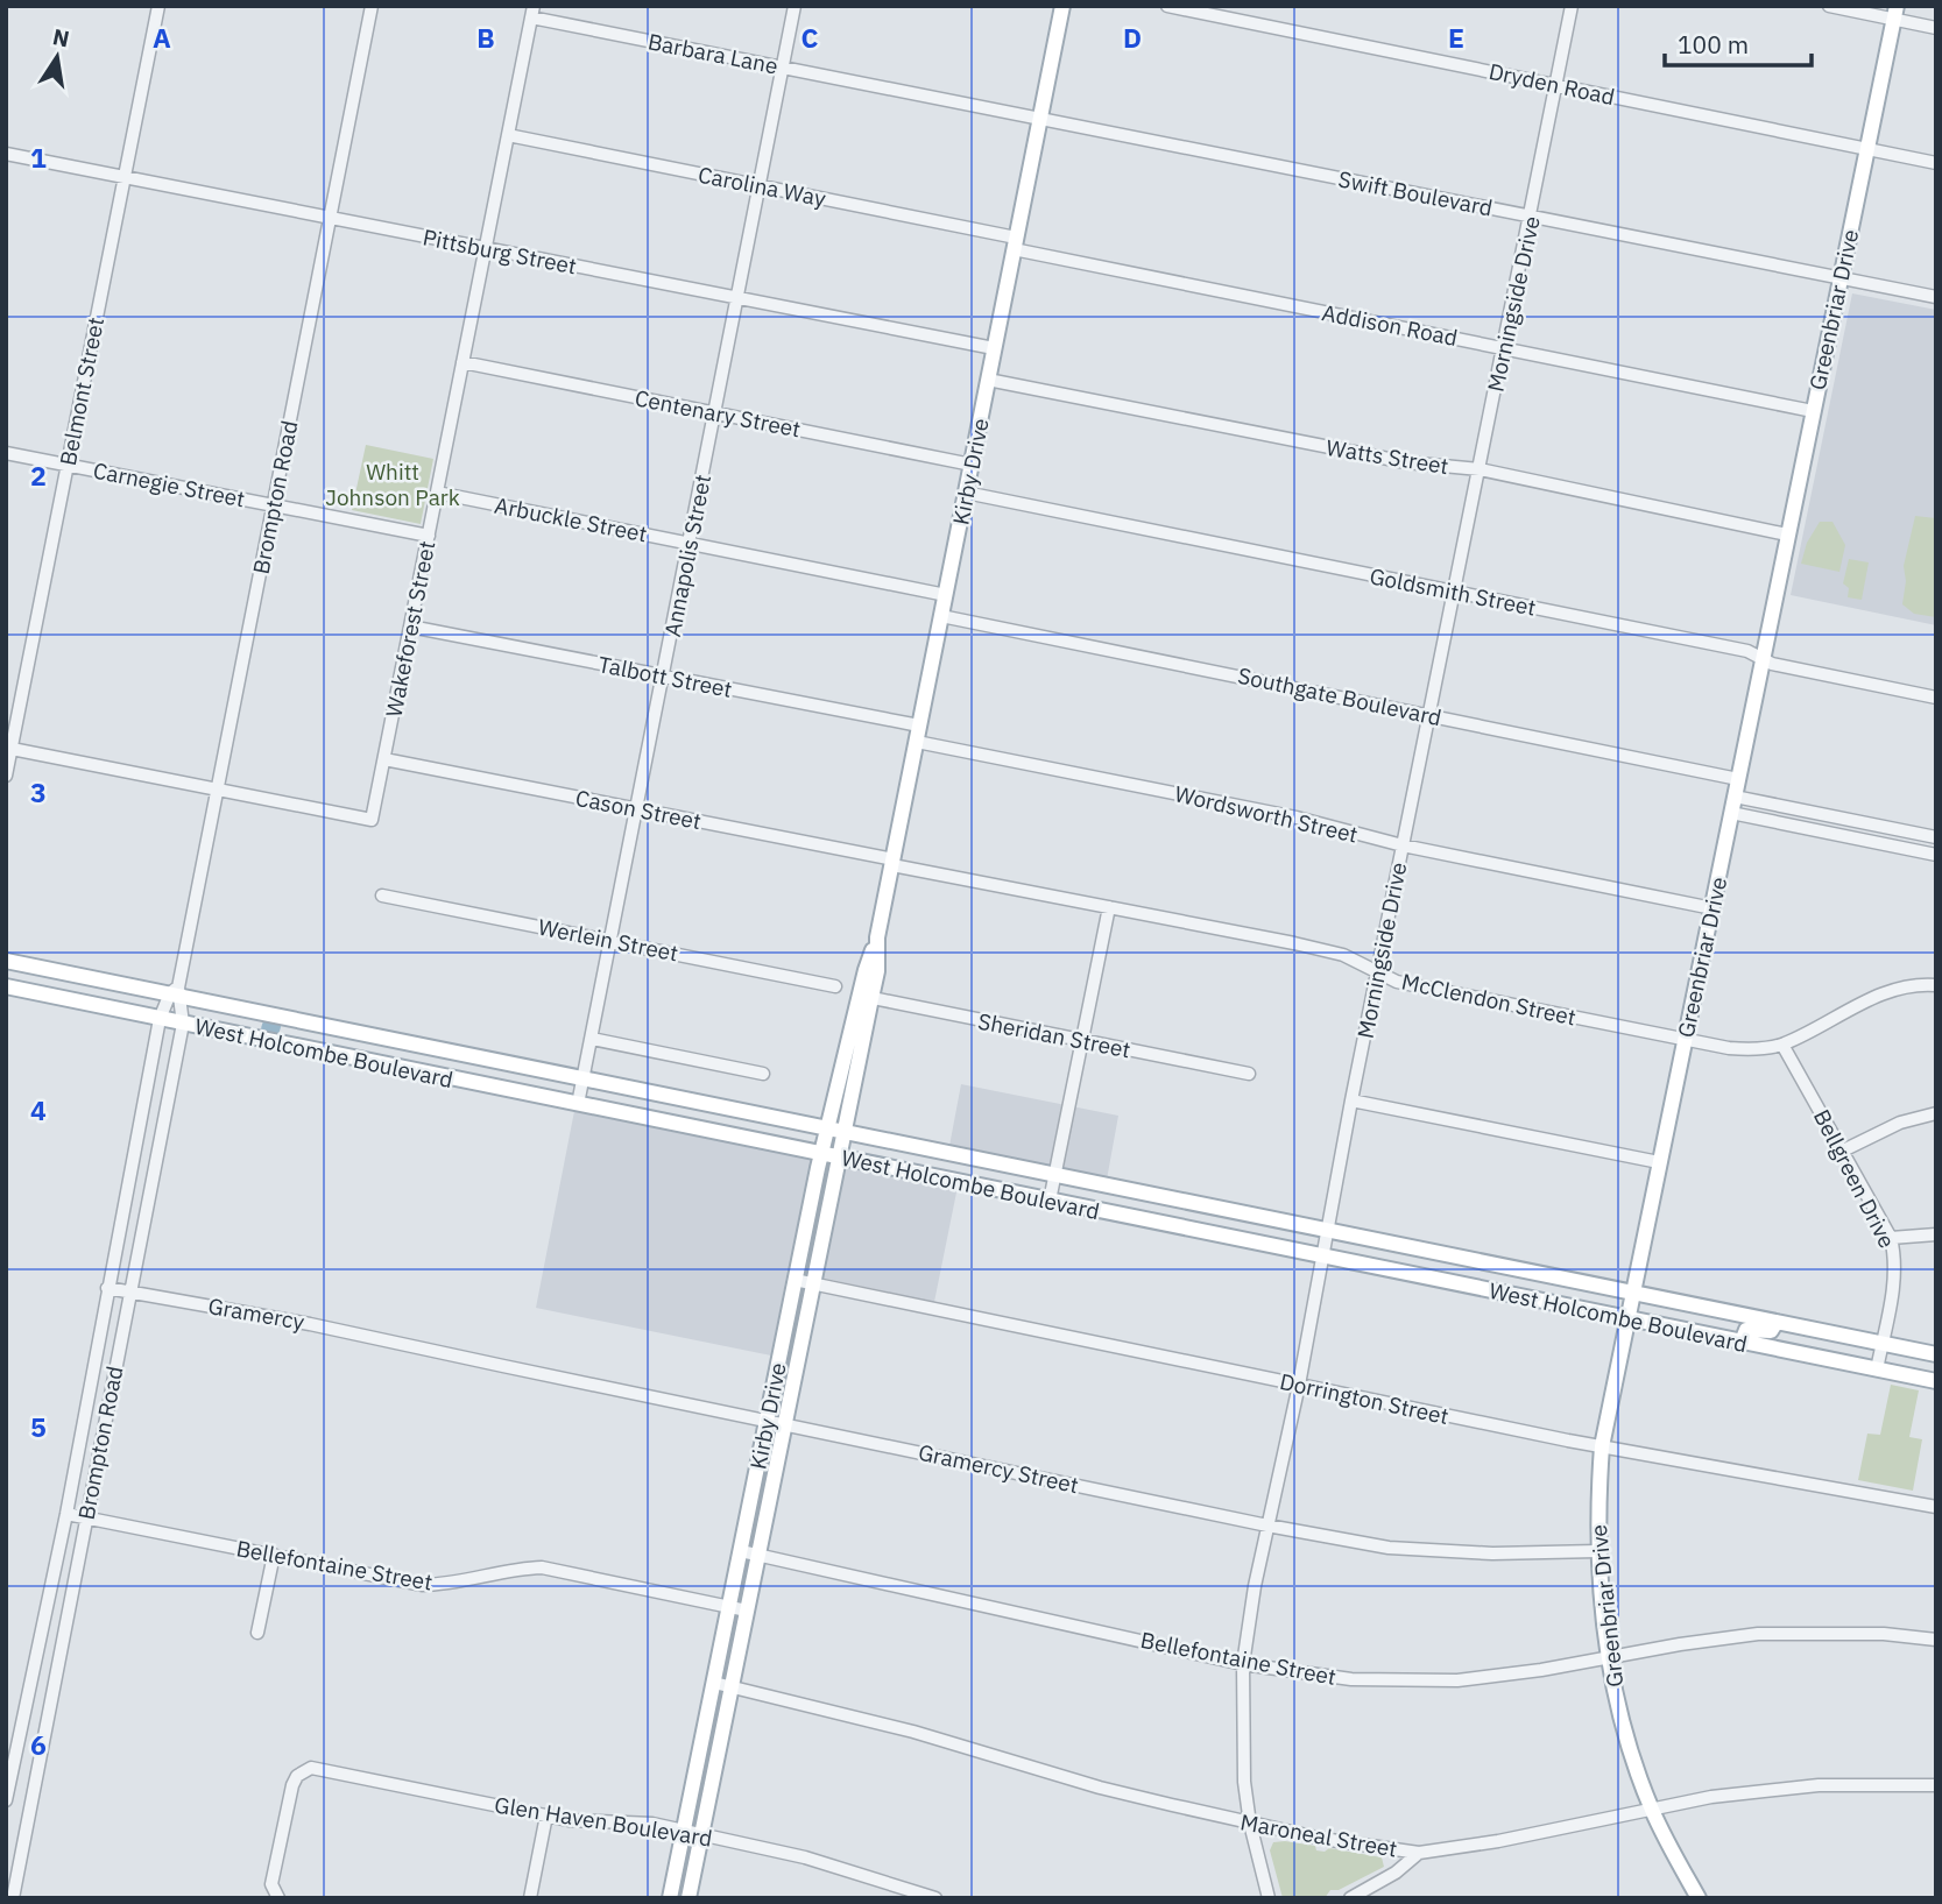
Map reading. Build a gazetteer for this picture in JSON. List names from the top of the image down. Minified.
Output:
{"streets":{"main road":["Greenbriar Drive","Kirby Drive","West Holcombe Boulevard"],"street":["Barbara Lane","Dryden Road","Carolina Way","Swift Boulevard","Pittsburg Street","Morningside Drive","Addison Road","Belmont Street","Centenary Street","Watts Street","Carnegie Street","Brompton Road","Arbuckle Street","Annapolis Street","Goldsmith Street","Wakeforest Street","Talbott Street","Southgate Boulevard","Cason Street","Wordsworth Street","Werlein Street","McClendon Street","Sheridan Street","Bellgreen Drive","Gramercy","Dorrington Street","Gramercy Street","Bellefontaine Street","Glen Haven Boulevard","Maroneal Street"]},"crossings":[["Barbara Lane","Swift Boulevard"],["Barbara Lane","Kirby Drive"],["Barbara Lane","Annapolis Street"],["Barbara Lane","Wakeforest Street"],["Dryden Road","Morningside Drive"],["Dryden Road","Greenbriar Drive"],["Carolina Way","Addison Road"],["Carolina Way","Kirby Drive"],["Carolina Way","Annapolis Street"],["Carolina Way","Wakeforest Street"],["Swift Boulevard","Morningside Drive"],["Swift Boulevard","Greenbriar Drive"],["Swift Boulevard","Kirby Drive"],["Pittsburg Street","Belmont Street"],["Pittsburg Street","Kirby Drive"],["Pittsburg Street","Brompton Road"],["Pittsburg Street","Annapolis Street"],["Pittsburg Street","Wakeforest Street"],["Morningside Drive","Addison Road"],["Morningside Drive","Watts Street"],["Morningside Drive","Goldsmith Street"],["Morningside Drive","Southgate Boulevard"],["Morningside Drive","Wordsworth Street"],["Morningside Drive","McClendon Street"],["Morningside Drive","West Holcombe Boulevard"],["Morningside Drive","Dorrington Street"],["Morningside Drive","Gramercy Street"],["Morningside Drive","Bellefontaine Street"],["Morningside Drive","Maroneal Street"],["Greenbriar Drive","Addison Road"],["Greenbriar Drive","Watts Street"],["Greenbriar Drive","Goldsmith Street"],["Greenbriar Drive","Southgate Boulevard"],["Greenbriar Drive","Wordsworth Street"],["Greenbriar Drive","McClendon Street"],["Greenbriar Drive","West Holcombe Boulevard"],["Greenbriar Drive","Dorrington Street"],["Greenbriar Drive","Gramercy Street"],["Greenbriar Drive","Bellefontaine Street"],["Greenbriar Drive","Maroneal Street"],["Addison Road","Kirby Drive"],["Belmont Street","Carnegie Street"],["Centenary Street","Kirby Drive"],["Centenary Street","Annapolis Street"],["Centenary Street","Wakeforest Street"],["Watts Street","Kirby Drive"],["Kirby Drive","Arbuckle Street"],["Kirby Drive","Goldsmith Street"],["Kirby Drive","Talbott Street"],["Kirby Drive","Southgate Boulevard"],["Kirby Drive","Cason Street"],["Kirby Drive","Wordsworth Street"],["Kirby Drive","McClendon Street"],["Kirby Drive","Sheridan Street"],["Kirby Drive","West Holcombe Boulevard"],["Kirby Drive","Dorrington Street"],["Kirby Drive","Gramercy Street"],["Kirby Drive","Bellefontaine Street"],["Kirby Drive","Glen Haven Boulevard"],["Kirby Drive","Maroneal Street"],["Carnegie Street","Brompton Road"],["Carnegie Street","Wakeforest Street"],["Brompton Road","Wakeforest Street"],["Brompton Road","West Holcombe Boulevard"],["Brompton Road","Gramercy"],["Brompton Road","Bellefontaine Street"],["Arbuckle Street","Annapolis Street"],["Arbuckle Street","Wakeforest Street"],["Annapolis Street","Talbott Street"],["Annapolis Street","Cason Street"],["Annapolis Street","Werlein Street"],["Annapolis Street","West Holcombe Boulevard"],["Wakeforest Street","Talbott Street"],["Wakeforest Street","Cason Street"],["Cason Street","McClendon Street"],["McClendon Street","Bellgreen Drive"],["West Holcombe Boulevard","Bellgreen Drive"],["Gramercy","Gramercy Street"]],"parks":["Whitt Johnson Park"],"scale_bar":"100 m","north":"top","grid":{"columns":["A","B","C","D","E"],"rows":["1","2","3","4","5","6"]}}
